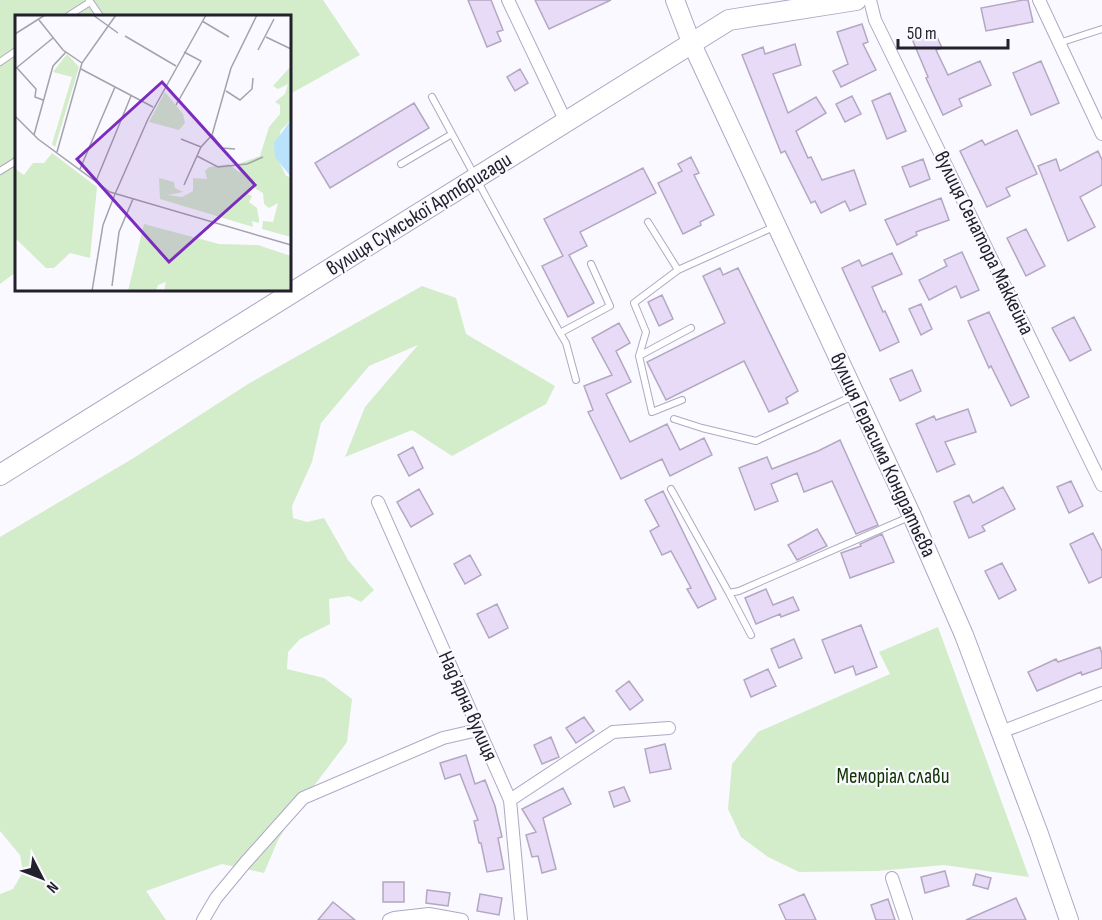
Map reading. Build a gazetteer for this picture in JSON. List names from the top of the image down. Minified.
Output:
{"streets":{"main road":["вулиця Сумської Артбригади"],"street":["вулиця Сенатора Маккейна","вулиця Герасима Кондратьєва","Надʼярна вулиця"]},"crossings":[["вулиця Сумської Артбригади","вулиця Герасима Кондратьєва"]],"parks":["Меморіал слави"],"scale_bar":"50 m","north":"bottom right"}
